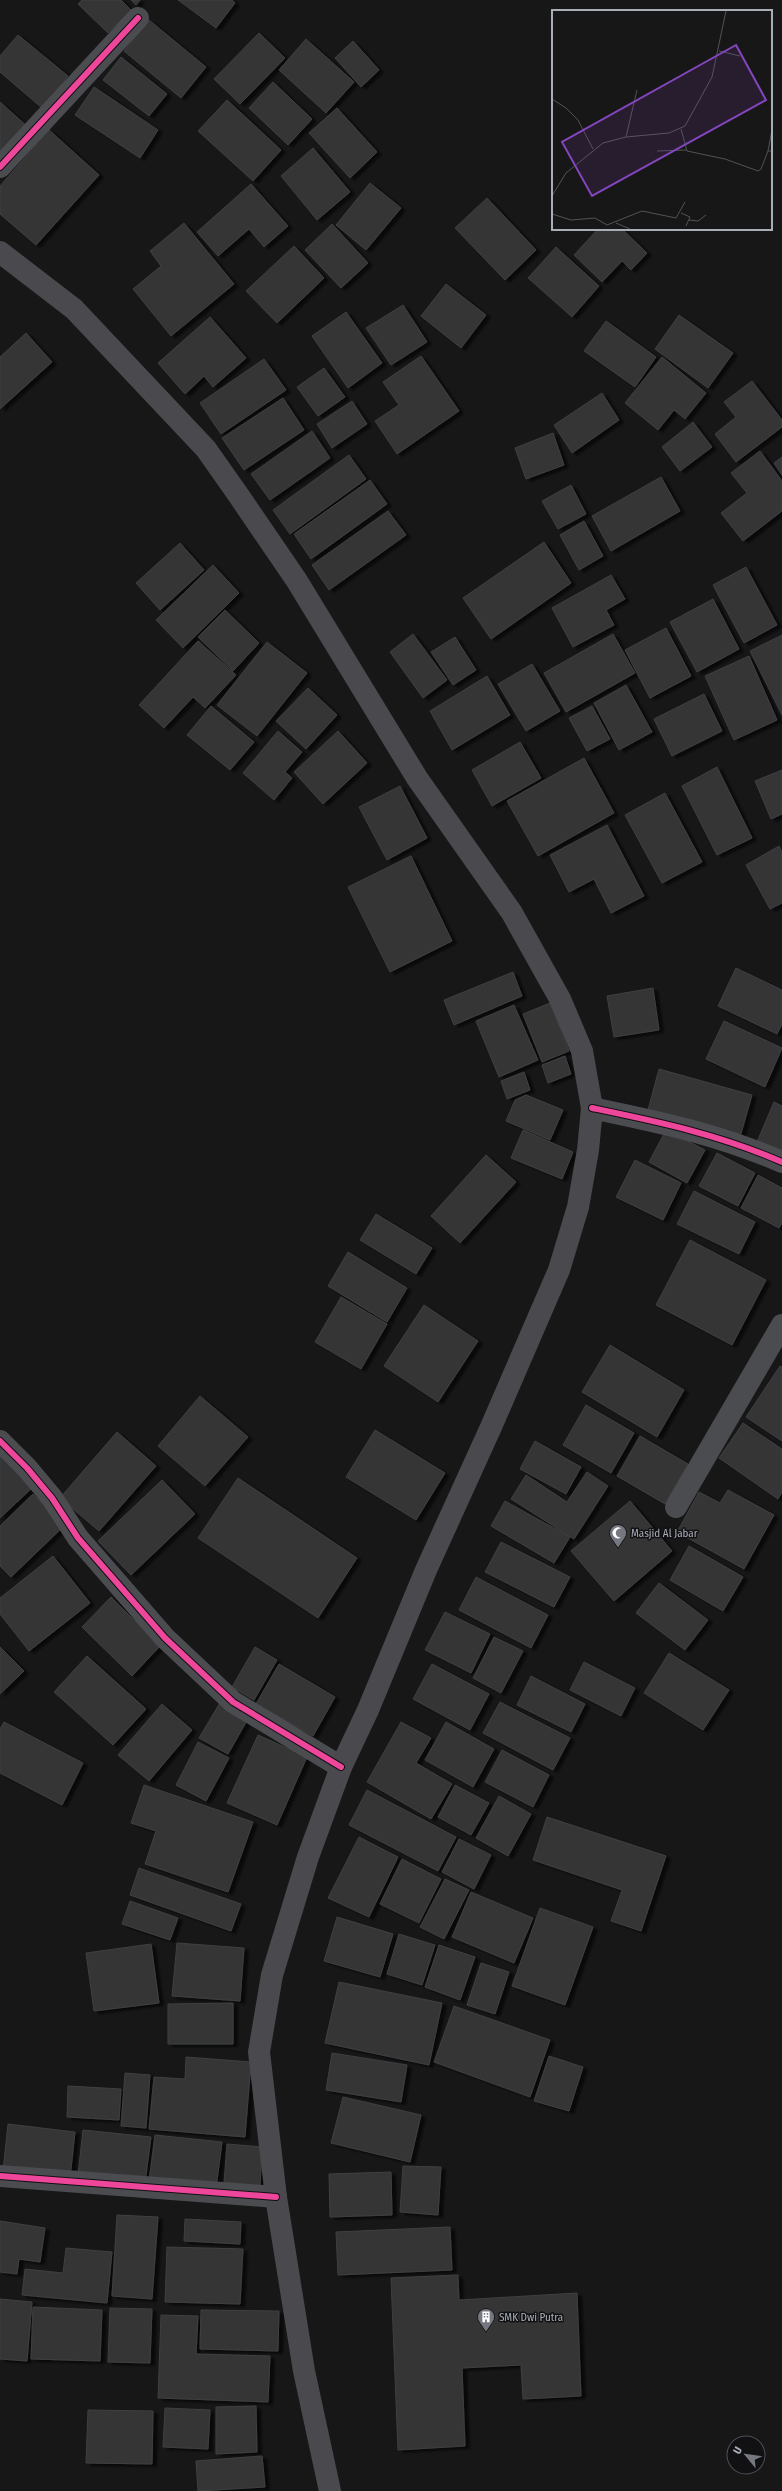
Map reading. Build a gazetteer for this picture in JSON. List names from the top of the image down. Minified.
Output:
{"places":{"mosque":["Masjid Al Jabar"],"building":["SMK Dwi Putra"]},"north":"top left"}
